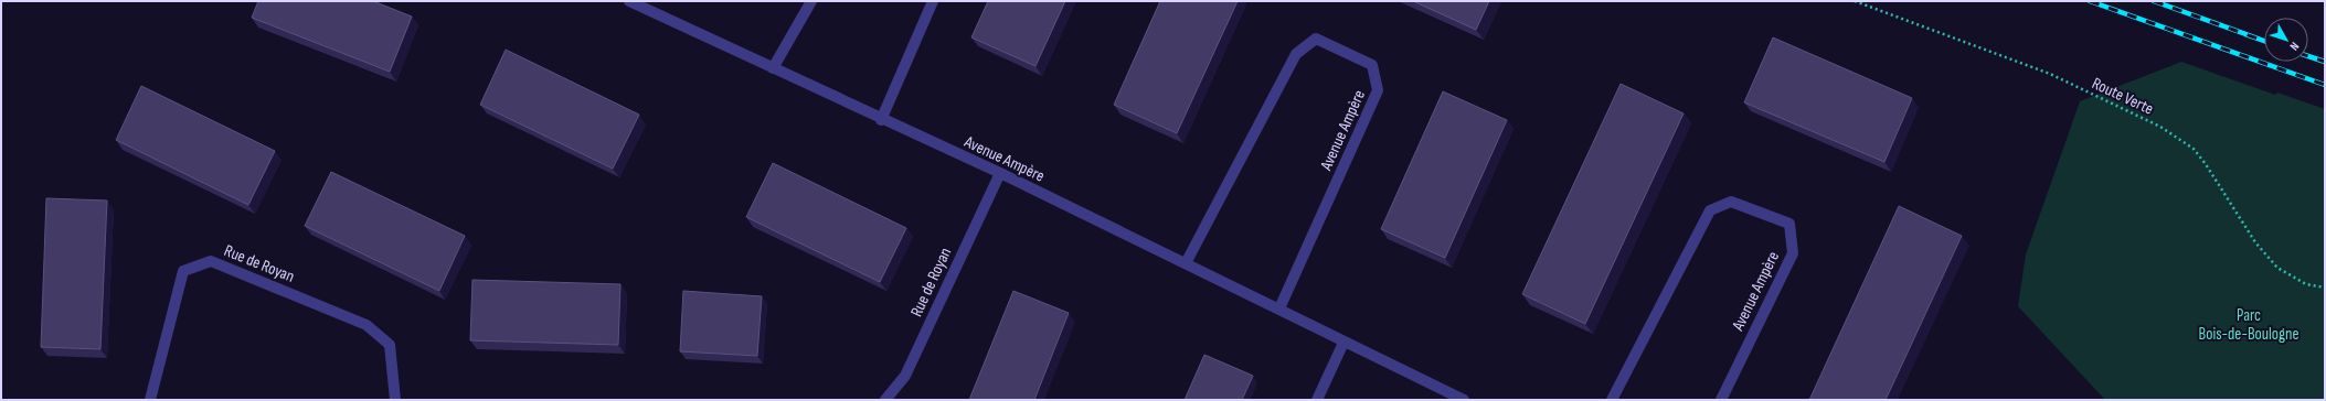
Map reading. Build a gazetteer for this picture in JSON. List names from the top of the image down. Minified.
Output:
{"streets":{"street":["Avenue Ampère","Rue de Royan"],"path":["Route Verte"]},"crossings":[["Avenue Ampère","Rue de Royan"]],"parks":["Parc Bois-de-Boulogne"],"north":"bottom right"}
